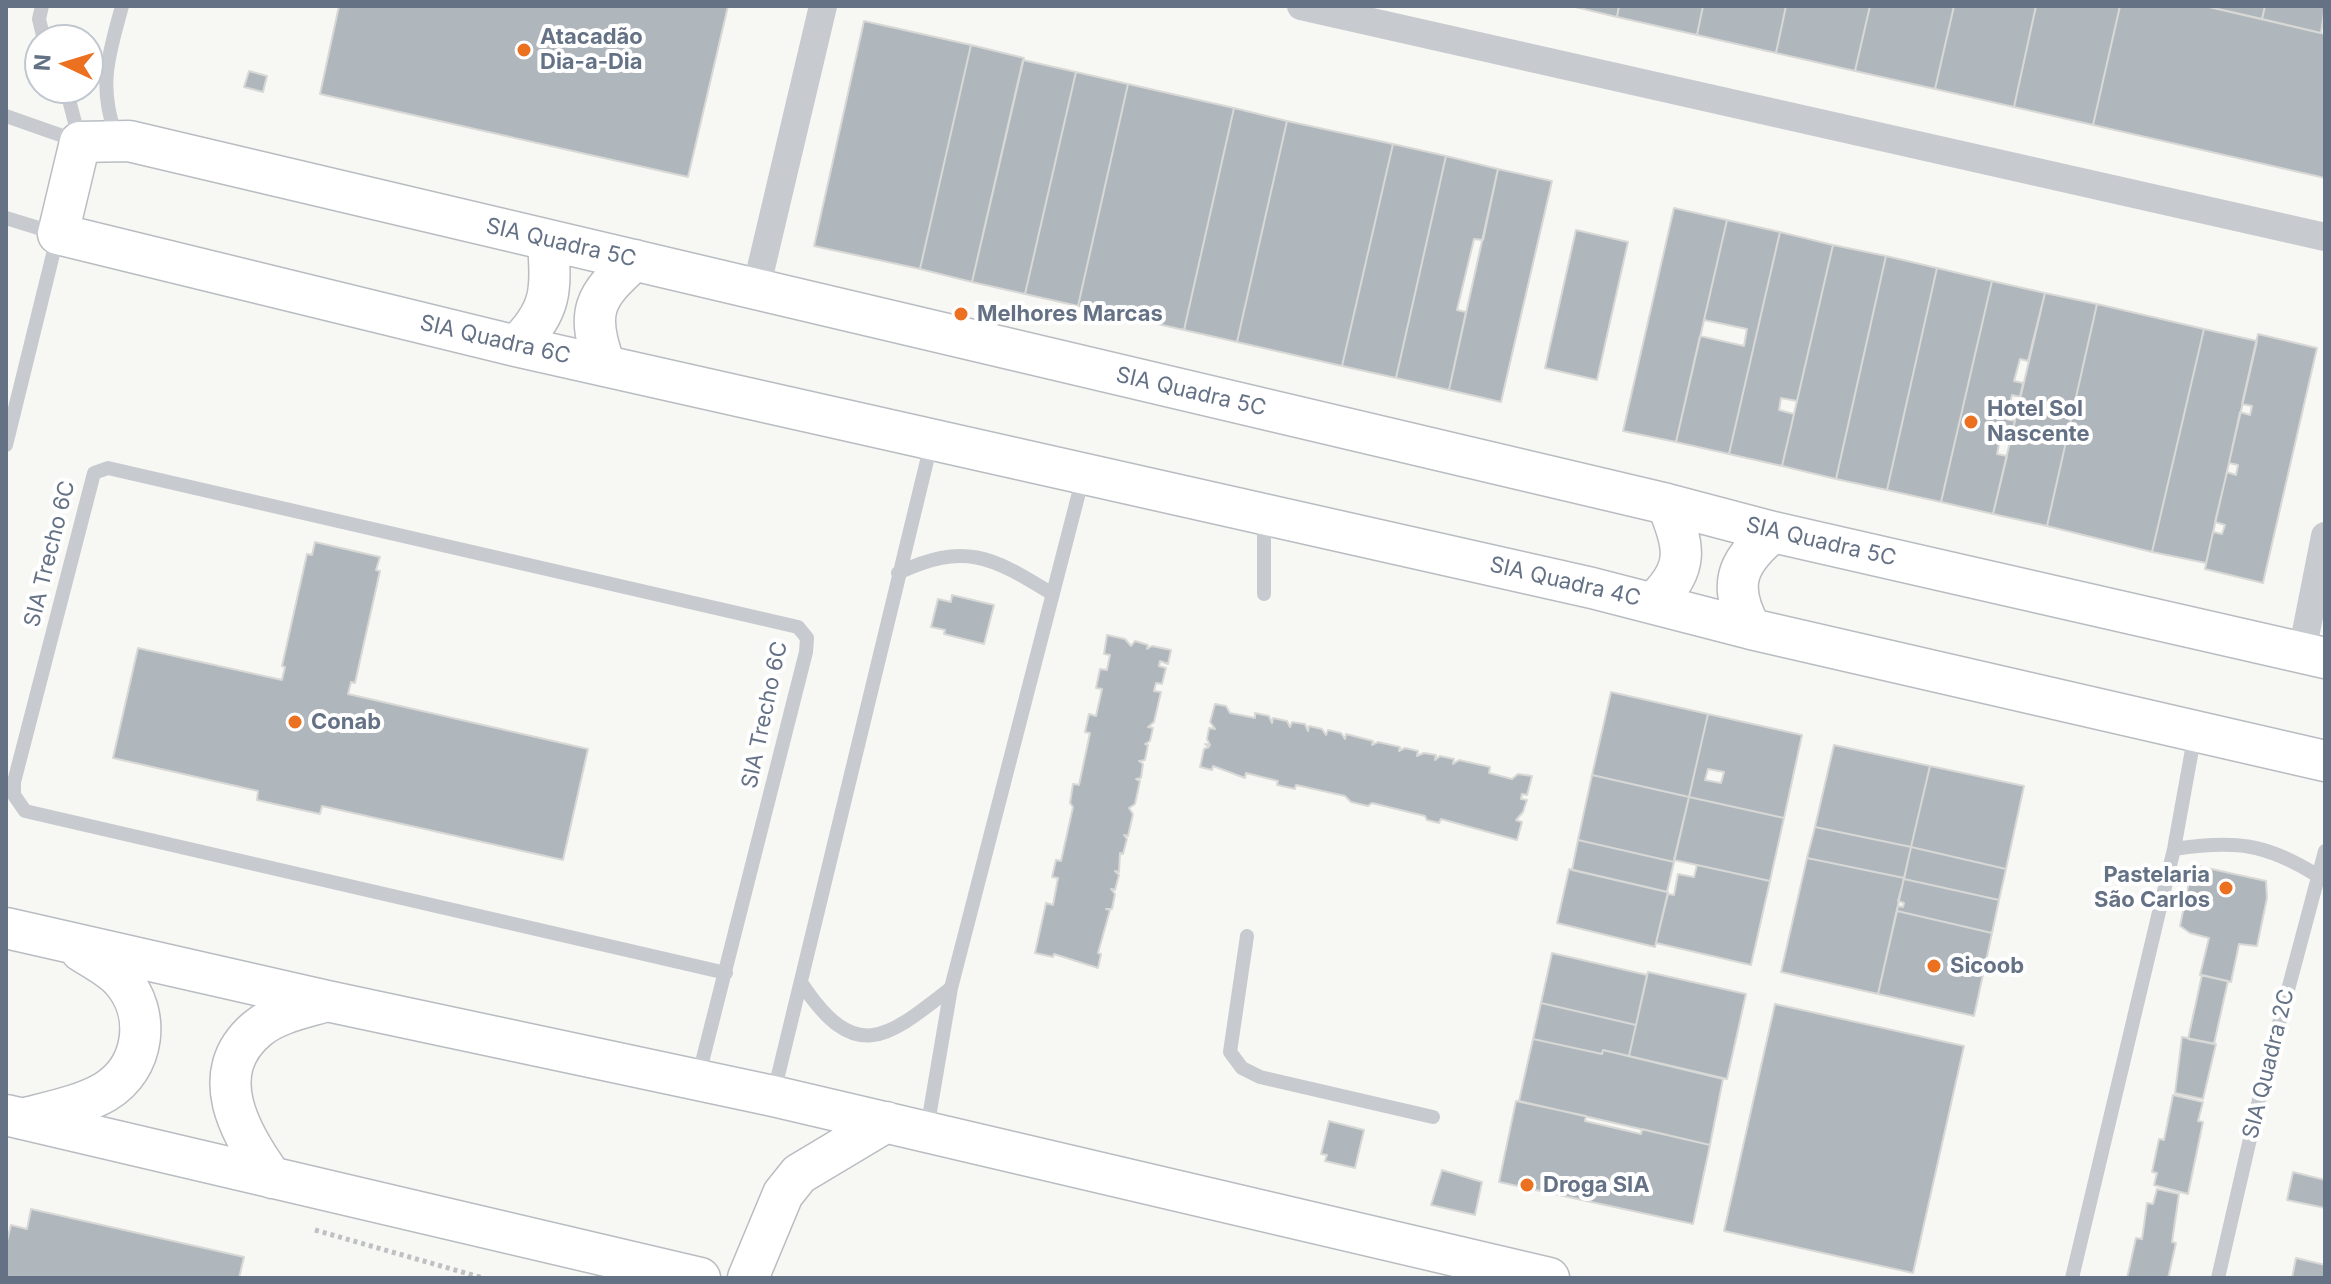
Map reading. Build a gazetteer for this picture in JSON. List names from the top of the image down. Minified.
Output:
{"streets":{"street":["SIA Quadra 5C","SIA Quadra 6C","SIA Quadra 4C"],"lane":["SIA Trecho 6C","SIA Quadra 2C"]},"crossings":[["SIA Quadra 6C","SIA Quadra 4C"]],"places":["Atacadão Dia-a-Dia","Melhores Marcas","Hotel Sol Nascente","Conab","Pastelaria São Carlos","Sicoob","Droga SIA"],"north":"left"}
